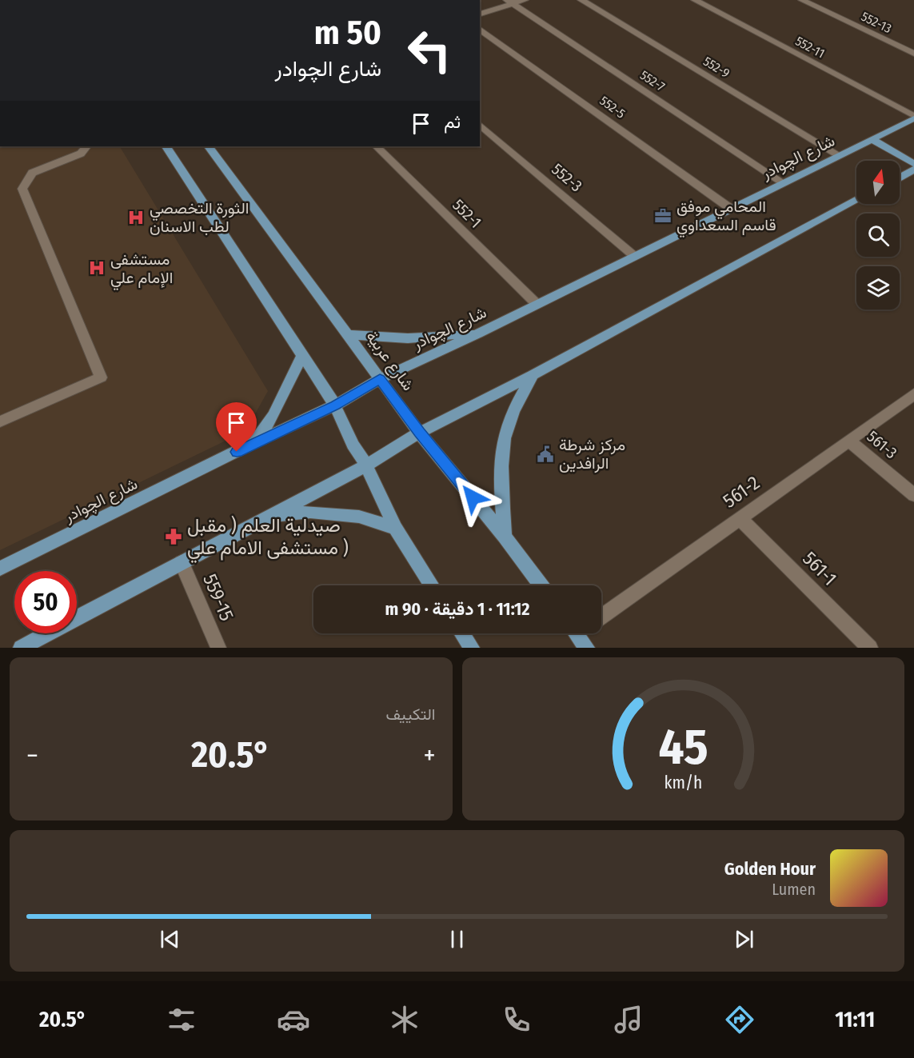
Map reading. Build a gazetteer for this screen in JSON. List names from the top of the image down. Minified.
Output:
{"streets":{"main road":["شارع الچوادر","شارع عربية"],"street":["552-13","552-11","552-9","552-7","552-5","552-3","552-1","561-3","561-2","561-1","559-15"]},"crossings":[["552-11","شارع الچوادر"],["552-9","شارع الچوادر"],["552-7","شارع الچوادر"],["552-5","شارع الچوادر"],["شارع الچوادر","552-3"],["شارع الچوادر","552-1"],["شارع الچوادر","شارع عربية"],["561-3","561-2"],["561-2","561-1"]],"places":{"office":["المحامي موفق قاسم السعداوي"],"hospital":["الثورة التخصصي لطب الاسنان","مستشفى الإمام علي"],"public building":["مركز شرطة الرافدين"],"pharmacy":["صيدلية العلم ( مقبل مستشفى الامام علي )"]},"north":"top","page":{"turn":["50 m","شارع الچوادر"],"then":"ثم","limit":"50","trip":"11:12 · 1 دقيقة · 90 m","tile":"التكييف","heat":["−","20.5°","+"],"song":["Golden Hour","Lumen"],"tabs":["11:11","20.5°"],"gauge":["45","km/h"]}}
